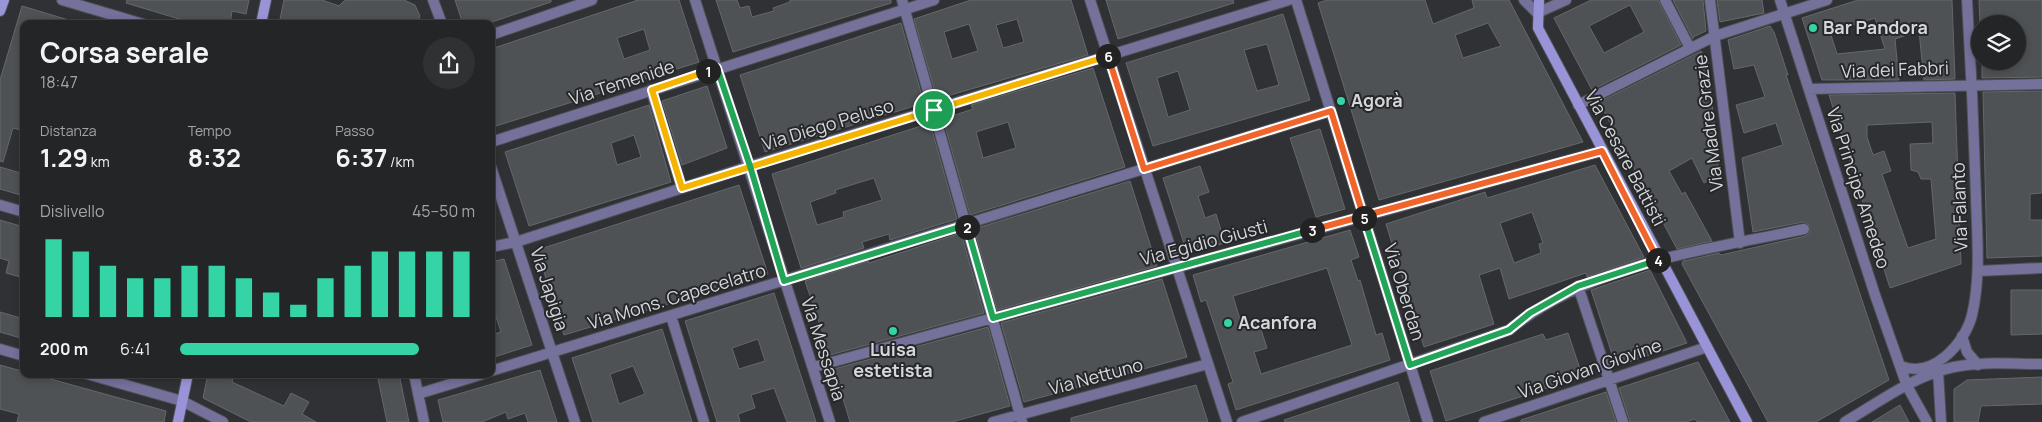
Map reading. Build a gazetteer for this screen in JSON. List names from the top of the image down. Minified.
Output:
{"streets":{"main road":["Via Cesare Battisti"],"street":["Via dei Fabbri","Via Temenide","Via Madre Grazie","Via Diego Peluso","Via Principe Amedeo","Via Falanto","Via Egidio Giusti","Via Japigia","Via Oberdan","Via Mons. Capecelatro","Via Messapia","Via Giovan Giovine","Via Nettuno"]},"crossings":[["Via dei Fabbri","Via Principe Amedeo"],["Via dei Fabbri","Via Falanto"],["Via Temenide","Via Messapia"],["Via Diego Peluso","Via Japigia"],["Via Diego Peluso","Via Messapia"],["Via Cesare Battisti","Via Egidio Giusti"],["Via Cesare Battisti","Via Giovan Giovine"],["Via Principe Amedeo","Via Falanto"],["Via Egidio Giusti","Via Oberdan"],["Via Egidio Giusti","Via Messapia"],["Via Japigia","Via Mons. Capecelatro"],["Via Oberdan","Via Mons. Capecelatro"],["Via Mons. Capecelatro","Via Messapia"]],"places":["Bar Pandora","Agorà","Acanfora","Luisa estetista"],"page":{"heading":["Corsa serale","18:47"],"pins":["6","1","5","2","3","4"],"stats":[["Distanza","1.29 km"],["Tempo","8:32"],["Passo","6:37 /km"]],"chart":["Dislivello","45–50 m"],"list":[{"name":"200 m","note":"6:41"}]}}
